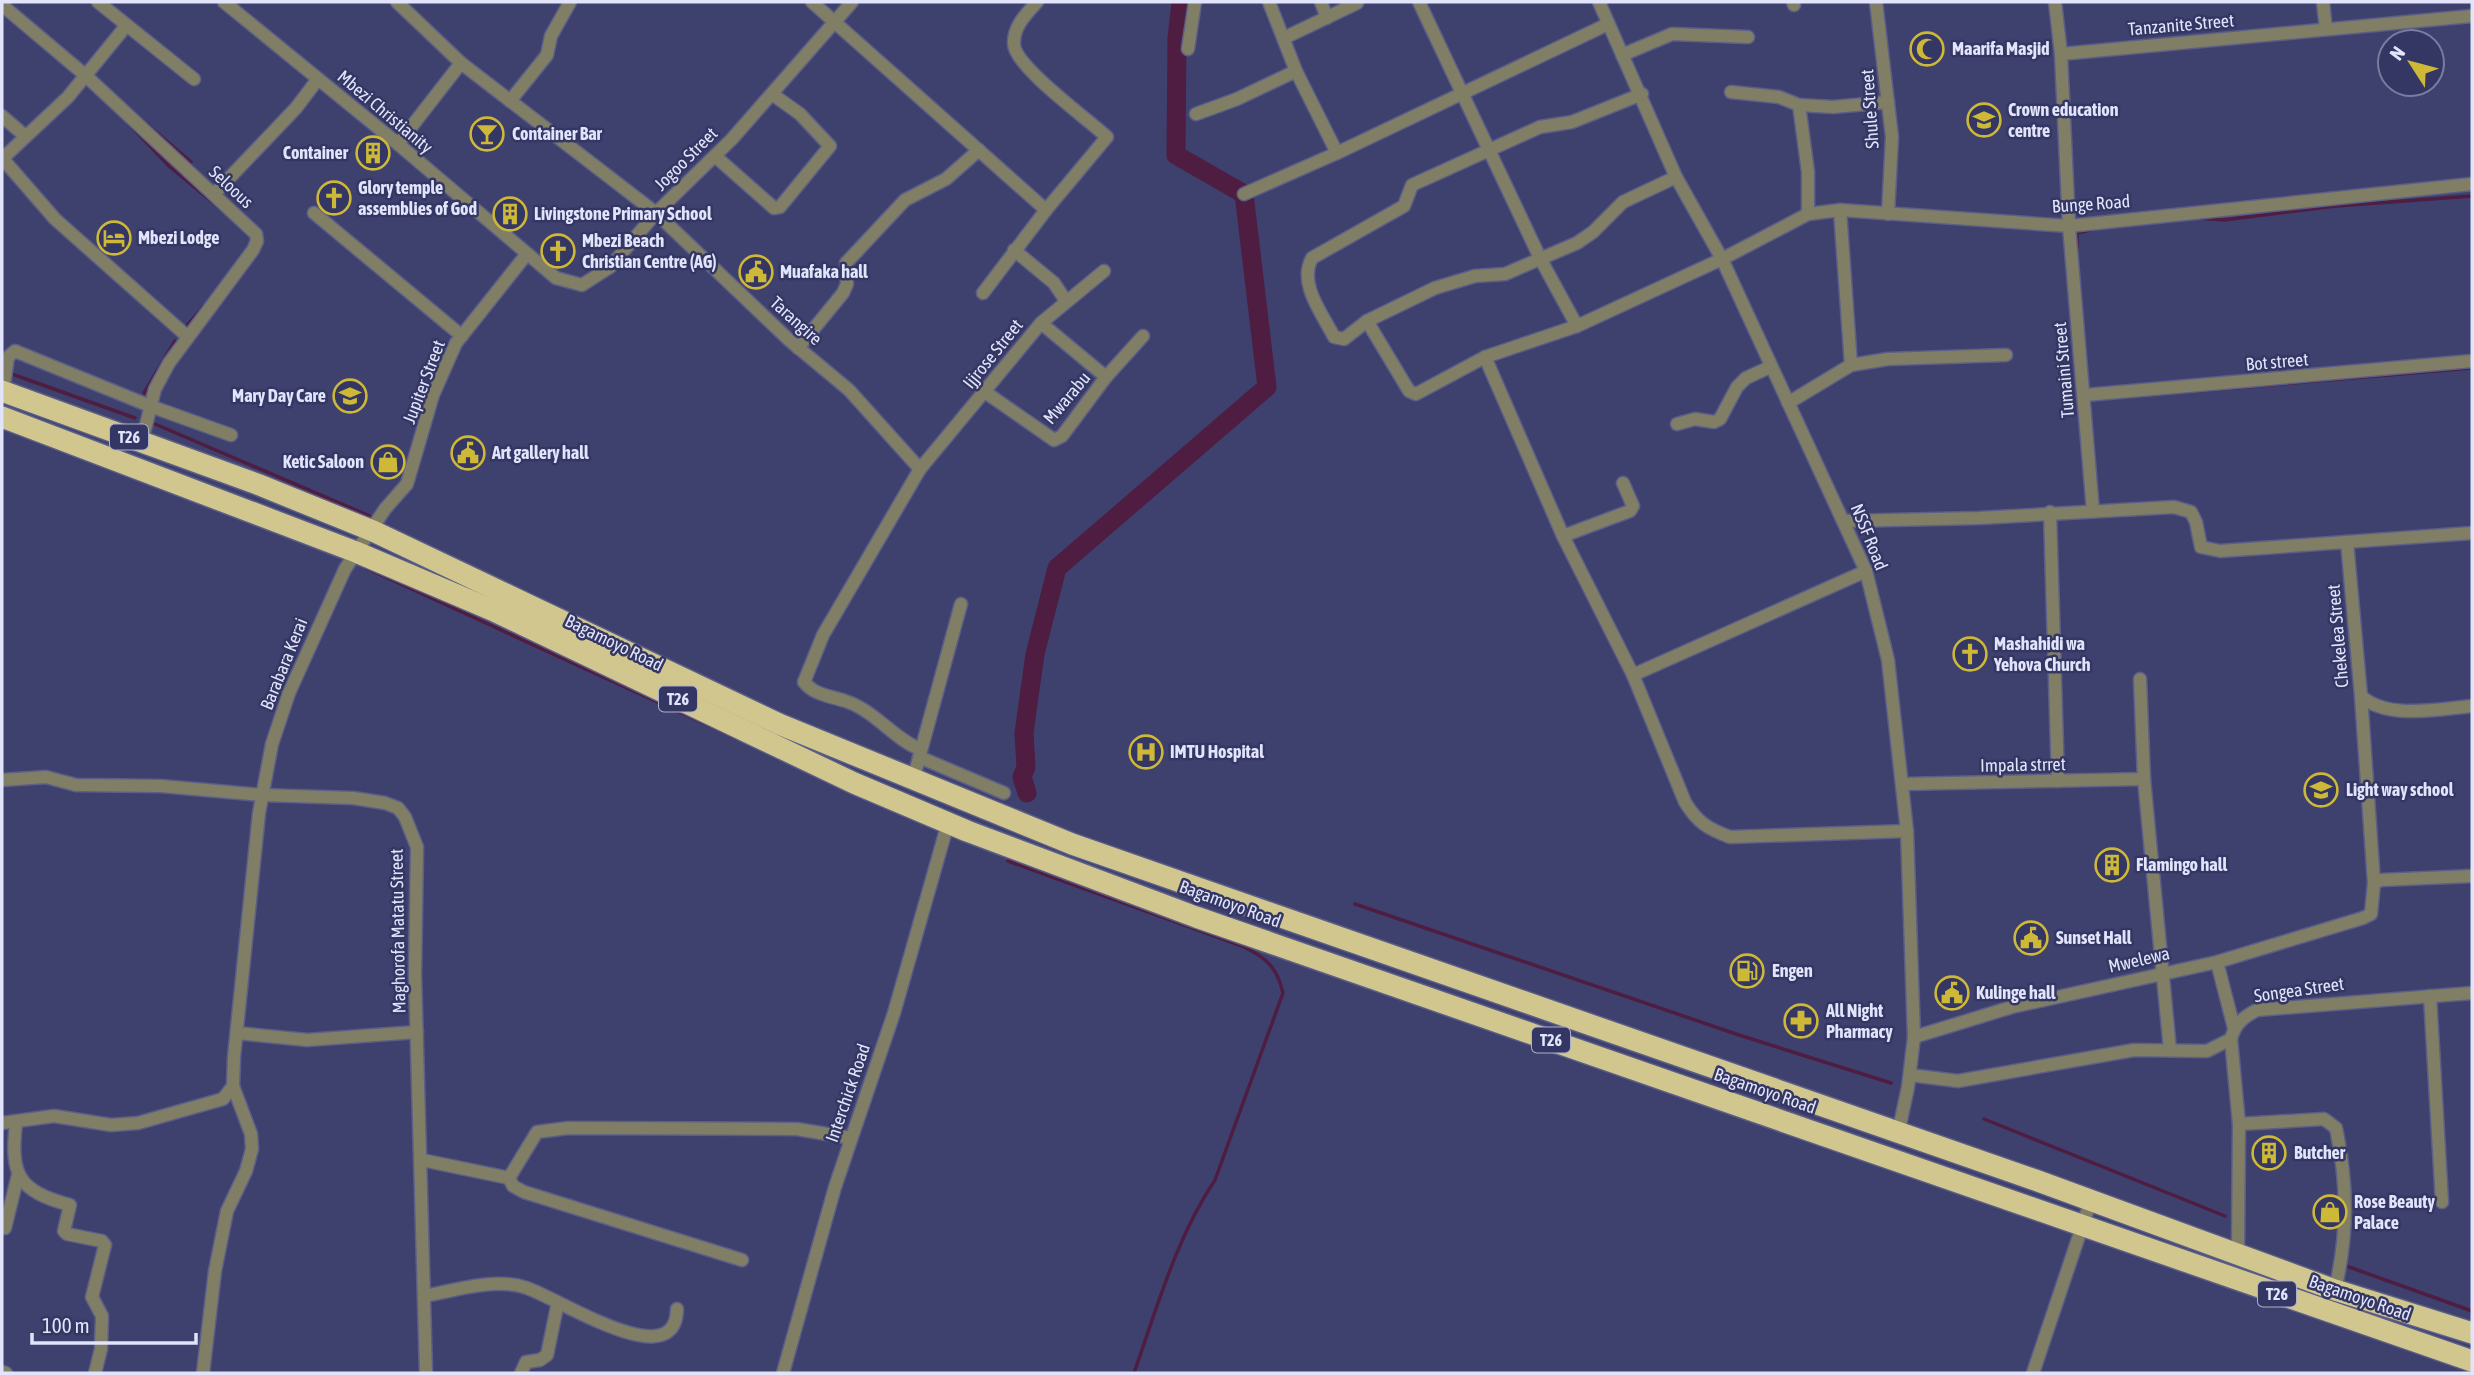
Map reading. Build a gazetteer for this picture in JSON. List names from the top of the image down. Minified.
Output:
{"streets":{"highway":["T26","Bagamoyo Road"],"street":["Tanzanite Street","Shule Street","Mbezi Christianity","Jogoo Street","Seloous","Bunge Road","Tarangire","Ijjrose Street","Bot street","Tumaini Street","Jupiter Street","Mwarabu","NSSF Road","Chekelea Street","Barabara Kerai","Impala strret","Maghorofa Matatu Street","Mwelewa","Songea Street","Interchick Road"]},"crossings":[["Tanzanite Street","Tumaini Street"],["Shule Street","Bunge Road"],["Mbezi Christianity","Jogoo Street"],["Mbezi Christianity","Jupiter Street"],["Jogoo Street","Tarangire"],["Jogoo Street","Jupiter Street"],["Seloous","Bagamoyo Road"],["Bunge Road","Tumaini Street"],["Bunge Road","NSSF Road"],["Tarangire","Ijjrose Street"],["Ijjrose Street","Mwarabu"],["Bot street","Tumaini Street"],["Jupiter Street","Bagamoyo Road"],["Jupiter Street","Barabara Kerai"],["NSSF Road","Bagamoyo Road"],["NSSF Road","Impala strret"],["NSSF Road","Mwelewa"],["NSSF Road","Songea Street"],["Bagamoyo Road","Barabara Kerai"],["Bagamoyo Road","Interchick Road"],["Barabara Kerai","Maghorofa Matatu Street"]],"places":{"mosque":["Maarifa Masjid"],"school or university":["Crown education centre","Mary Day Care","Light way school"],"bar":["Container Bar"],"building":["Container","Livingstone Primary School","Flamingo hall","Butcher"],"church":["Glory temple assemblies of God","Mbezi Beach Christian Centre (AG)","Mashahidi wa Yehova Church"],"hotel":["Mbezi Lodge"],"public building":["Muafaka hall","Art gallery hall","Sunset Hall","Kulinge hall"],"shop":["Ketic Saloon","Rose Beauty Palace"],"hospital":["IMTU Hospital"],"fuel station":["Engen"],"pharmacy":["All Night Pharmacy"]},"scale_bar":"100 m","north":"top left"}
